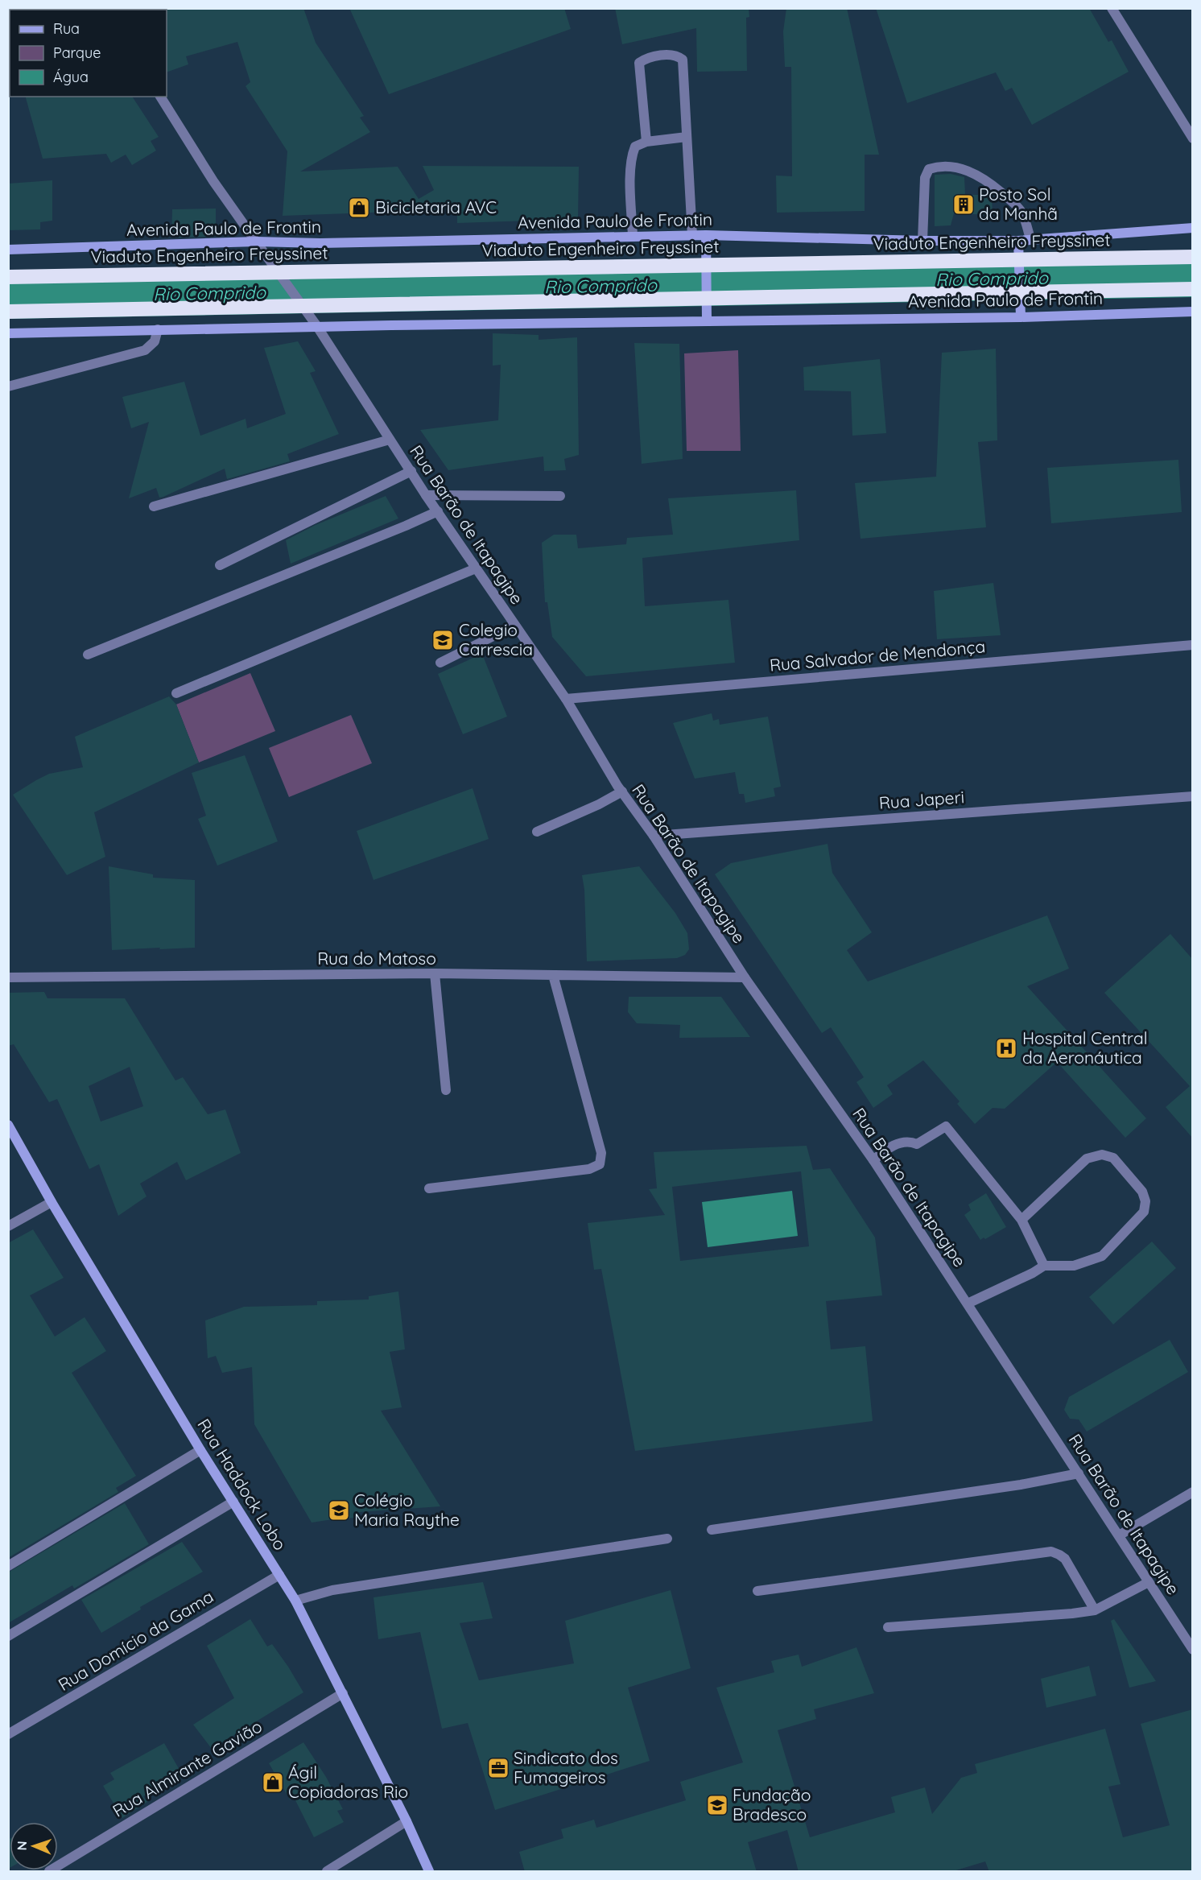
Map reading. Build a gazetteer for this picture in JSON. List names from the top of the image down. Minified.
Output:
{"streets":{"highway":["Viaduto Engenheiro Freyssinet"],"main road":["Avenida Paulo de Frontin","Rua Haddock Lobo"],"street":["Rua Barão de Itapagipe","Rua Salvador de Mendonça","Rua Japeri","Rua do Matoso","Rua Domício da Gama","Rua Almirante Gavião"]},"crossings":[["Avenida Paulo de Frontin","Rua Barão de Itapagipe"],["Rua Barão de Itapagipe","Rua Salvador de Mendonça"],["Rua Barão de Itapagipe","Rua Japeri"],["Rua Barão de Itapagipe","Rua do Matoso"],["Rua Haddock Lobo","Rua Domício da Gama"],["Rua Haddock Lobo","Rua Almirante Gavião"]],"water":["Rio Comprido"],"places":{"building":["Posto Sol da Manhã"],"shop":["Bicicletaria AVC","Ágil Copiadoras Rio"],"school or university":["Colegio Carrescia","Colégio Maria Raythe","Fundação Bradesco"],"hospital":["Hospital Central da Aeronáutica"],"office":["Sindicato dos Fumageiros"]},"legend":["Rua","Parque","Água"],"north":"left"}
